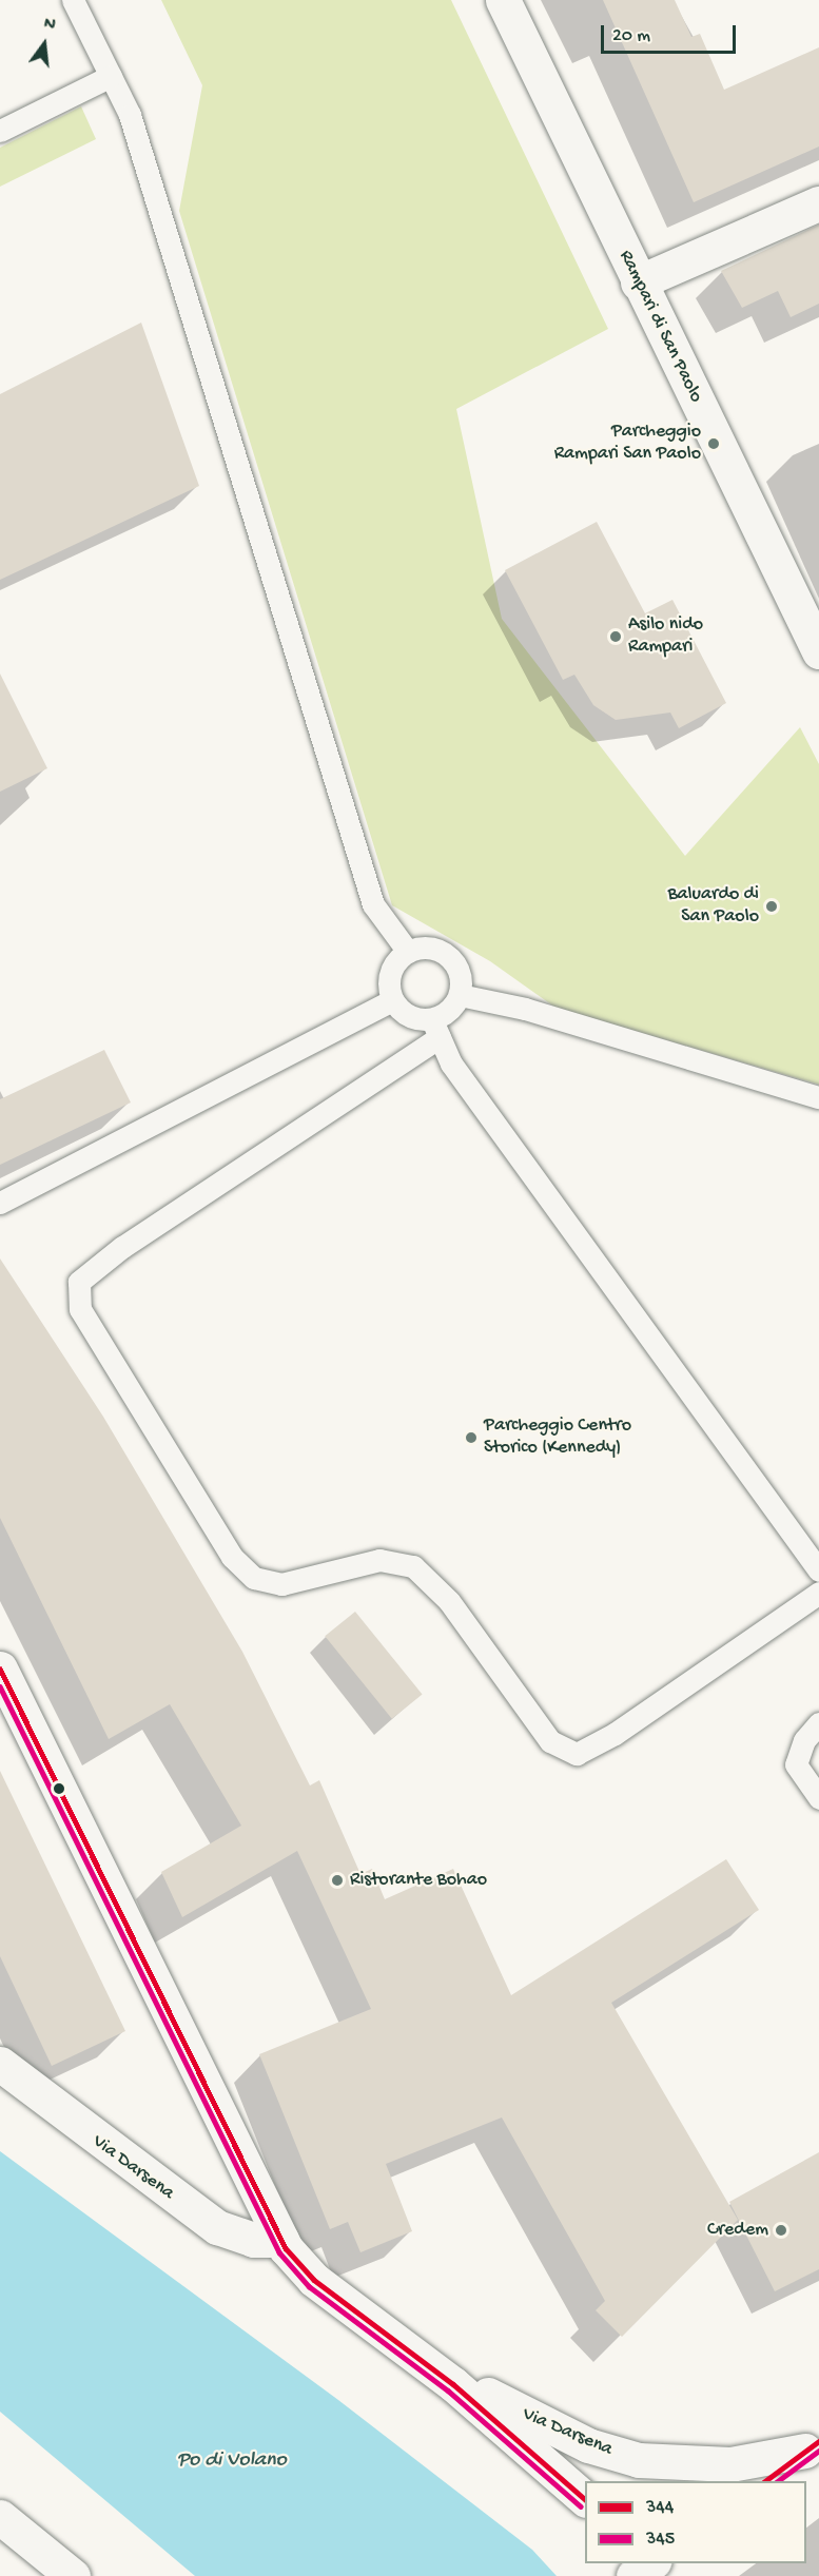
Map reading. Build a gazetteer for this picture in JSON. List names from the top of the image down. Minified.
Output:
{"streets":{"main road":["Rampari di San Paolo","Via Darsena"]},"water":["Po di Volano"],"places":["Parcheggio Rampari San Paolo","Asilo nido Rampari","Baluardo di San Paolo","Parcheggio Centro Storico (Kennedy)","Ristorante Bohao","Credem"],"lines":["transit line 344","transit line 345"],"legend":["344","345"],"scale_bar":"20 m","north":"top"}
